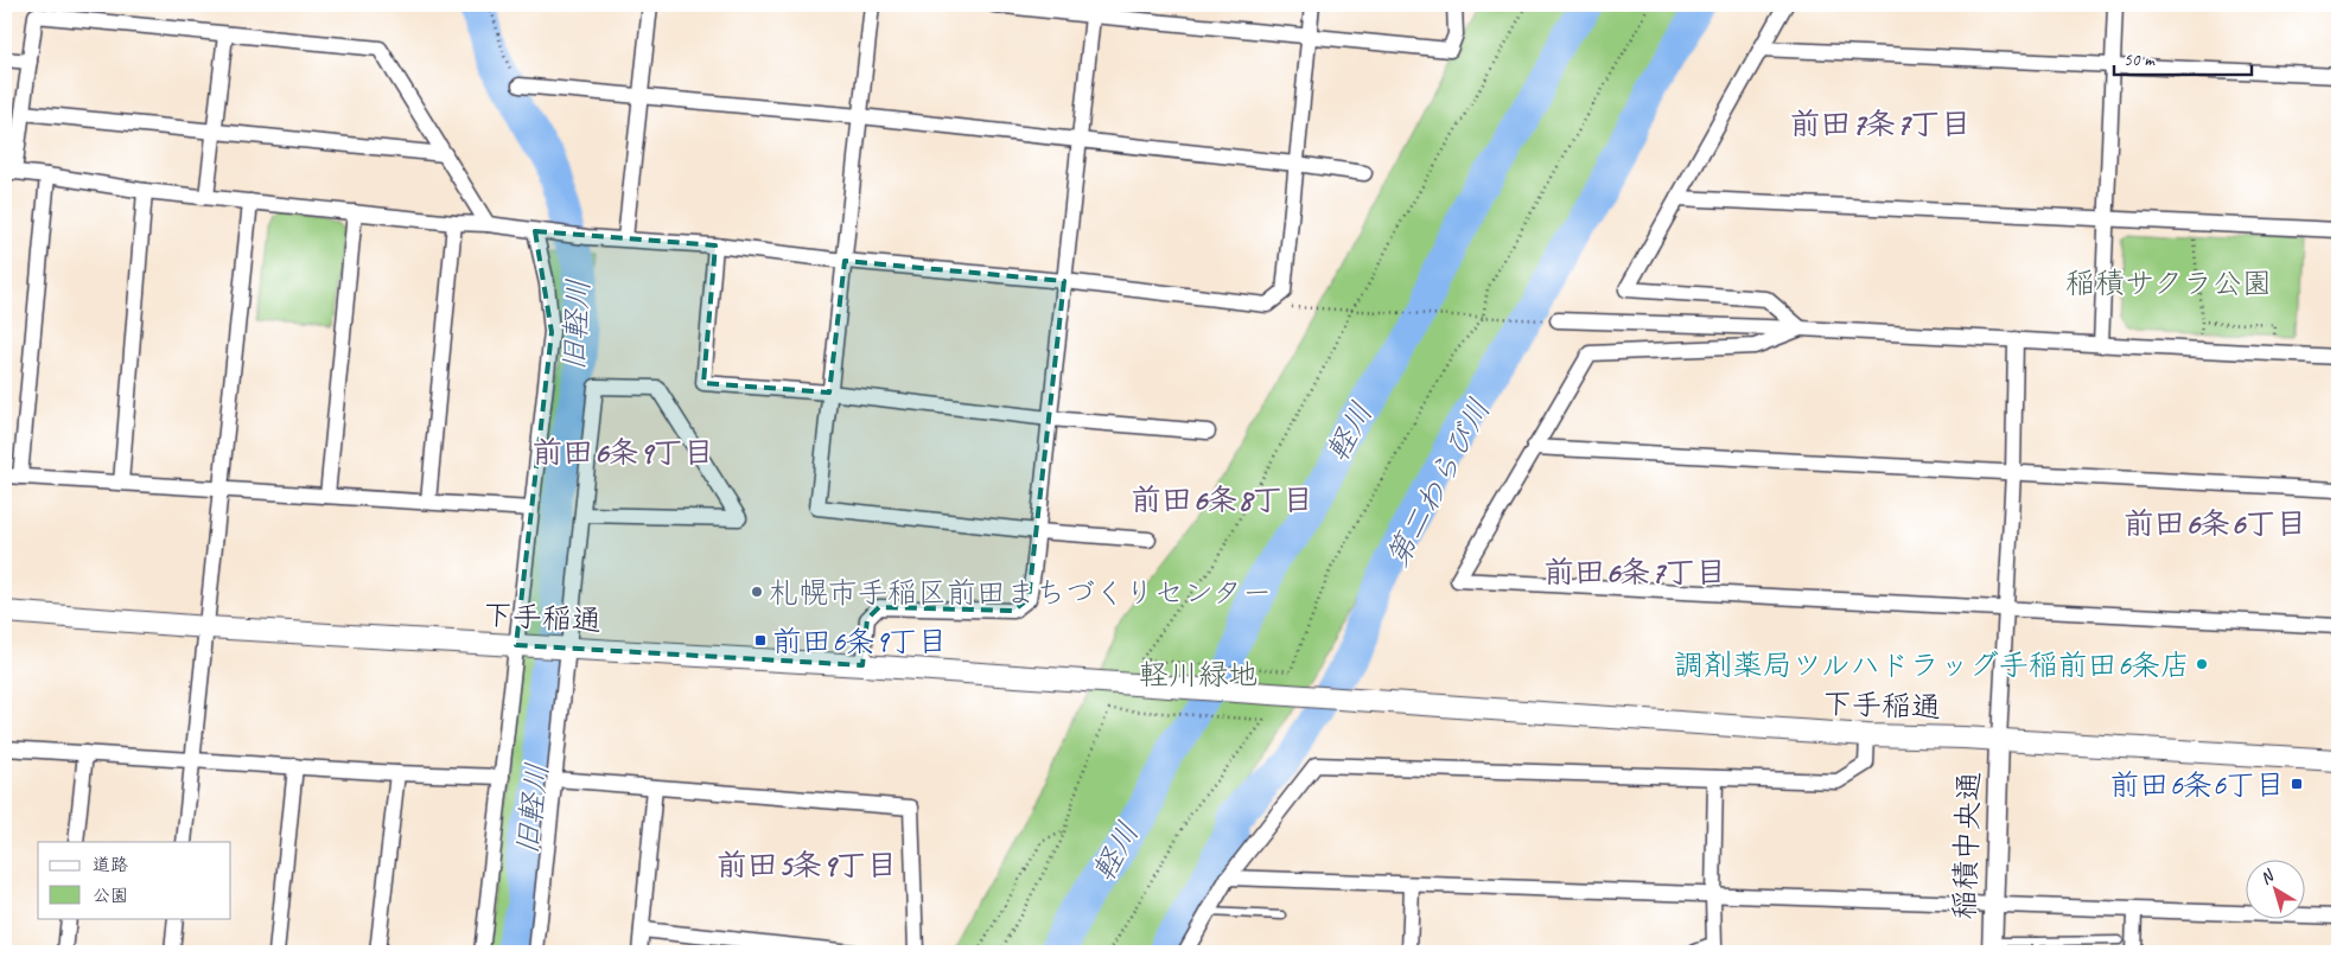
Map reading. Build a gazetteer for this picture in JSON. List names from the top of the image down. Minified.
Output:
{"streets":{"main road":["下手稲通"],"street":["稲積中央通"]},"crossings":[["下手稲通","稲積中央通"]],"districts":["前田7条7丁目","前田6条9丁目","前田6条8丁目","前田6条6丁目","前田6条7丁目","前田5条9丁目"],"water":["旧軽川","軽川","第二わらび川"],"parks":["稲積サクラ公園","軽川緑地"],"places":{"other":["札幌市手稲区前田まちづくりセンター","調剤薬局ツルハドラッグ手稲前田6条店"],"transit":["前田6条9丁目","前田6条6丁目"]},"legend":["道路","公園"],"scale_bar":"50 m","north":"top left"}
